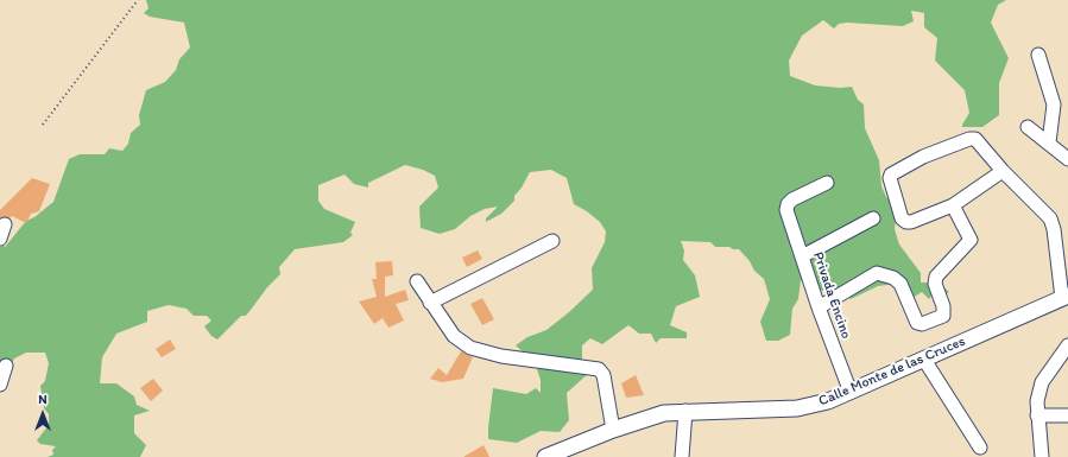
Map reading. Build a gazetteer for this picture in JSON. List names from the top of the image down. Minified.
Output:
{"streets":{"street":["Privada Encino","Calle Monte de las Cruces"]},"crossings":[["Privada Encino","Calle Monte de las Cruces"]],"north":"top"}
